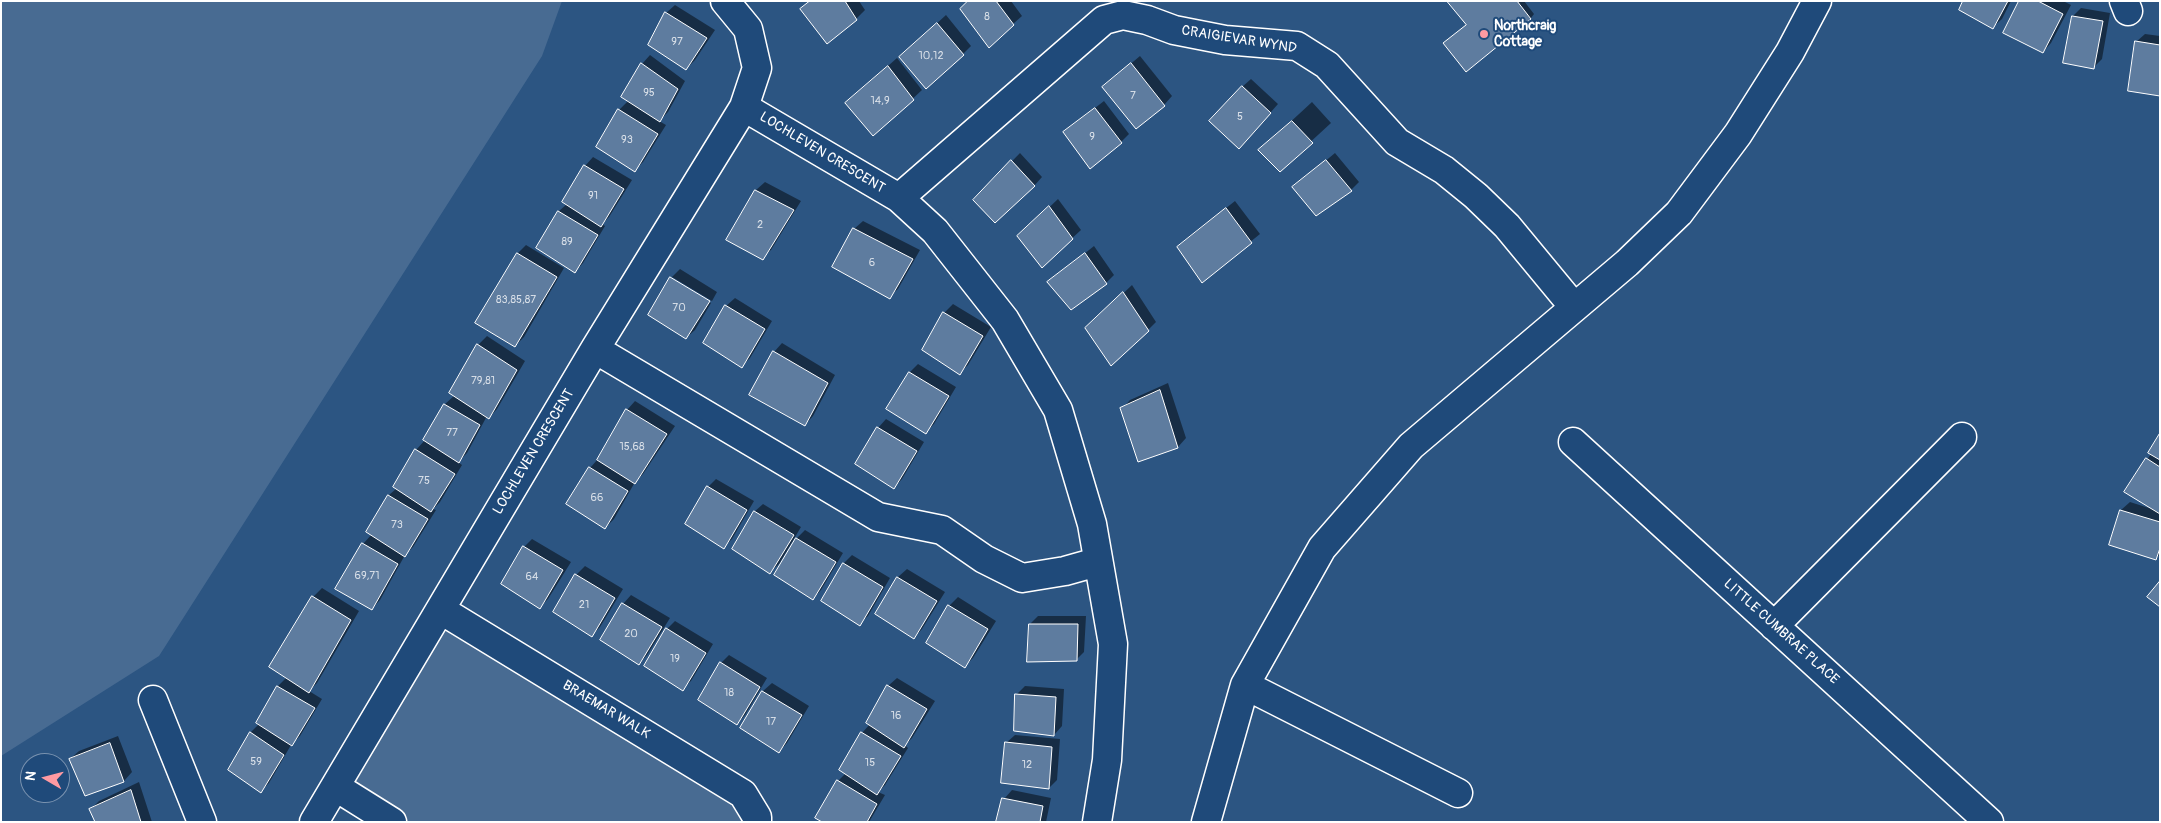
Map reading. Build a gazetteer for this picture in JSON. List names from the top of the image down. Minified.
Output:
{"streets":{"street":["CRAIGIEVAR WYND","LOCHLEVEN CRESCENT","LITTLE CUMBRAE PLACE","BRAEMAR WALK"]},"crossings":[["CRAIGIEVAR WYND","LOCHLEVEN CRESCENT"],["LOCHLEVEN CRESCENT","BRAEMAR WALK"]],"places":["Northcraig Cottage"],"house_numbers":["8","97","10,12","95","7","14,9","5","9","93","91","2","89","6","83,85,87","70","79,81","77","15,68","75","66","73","69,71","64","21","20","19","18","16","17","59","15","12"],"north":"left"}
